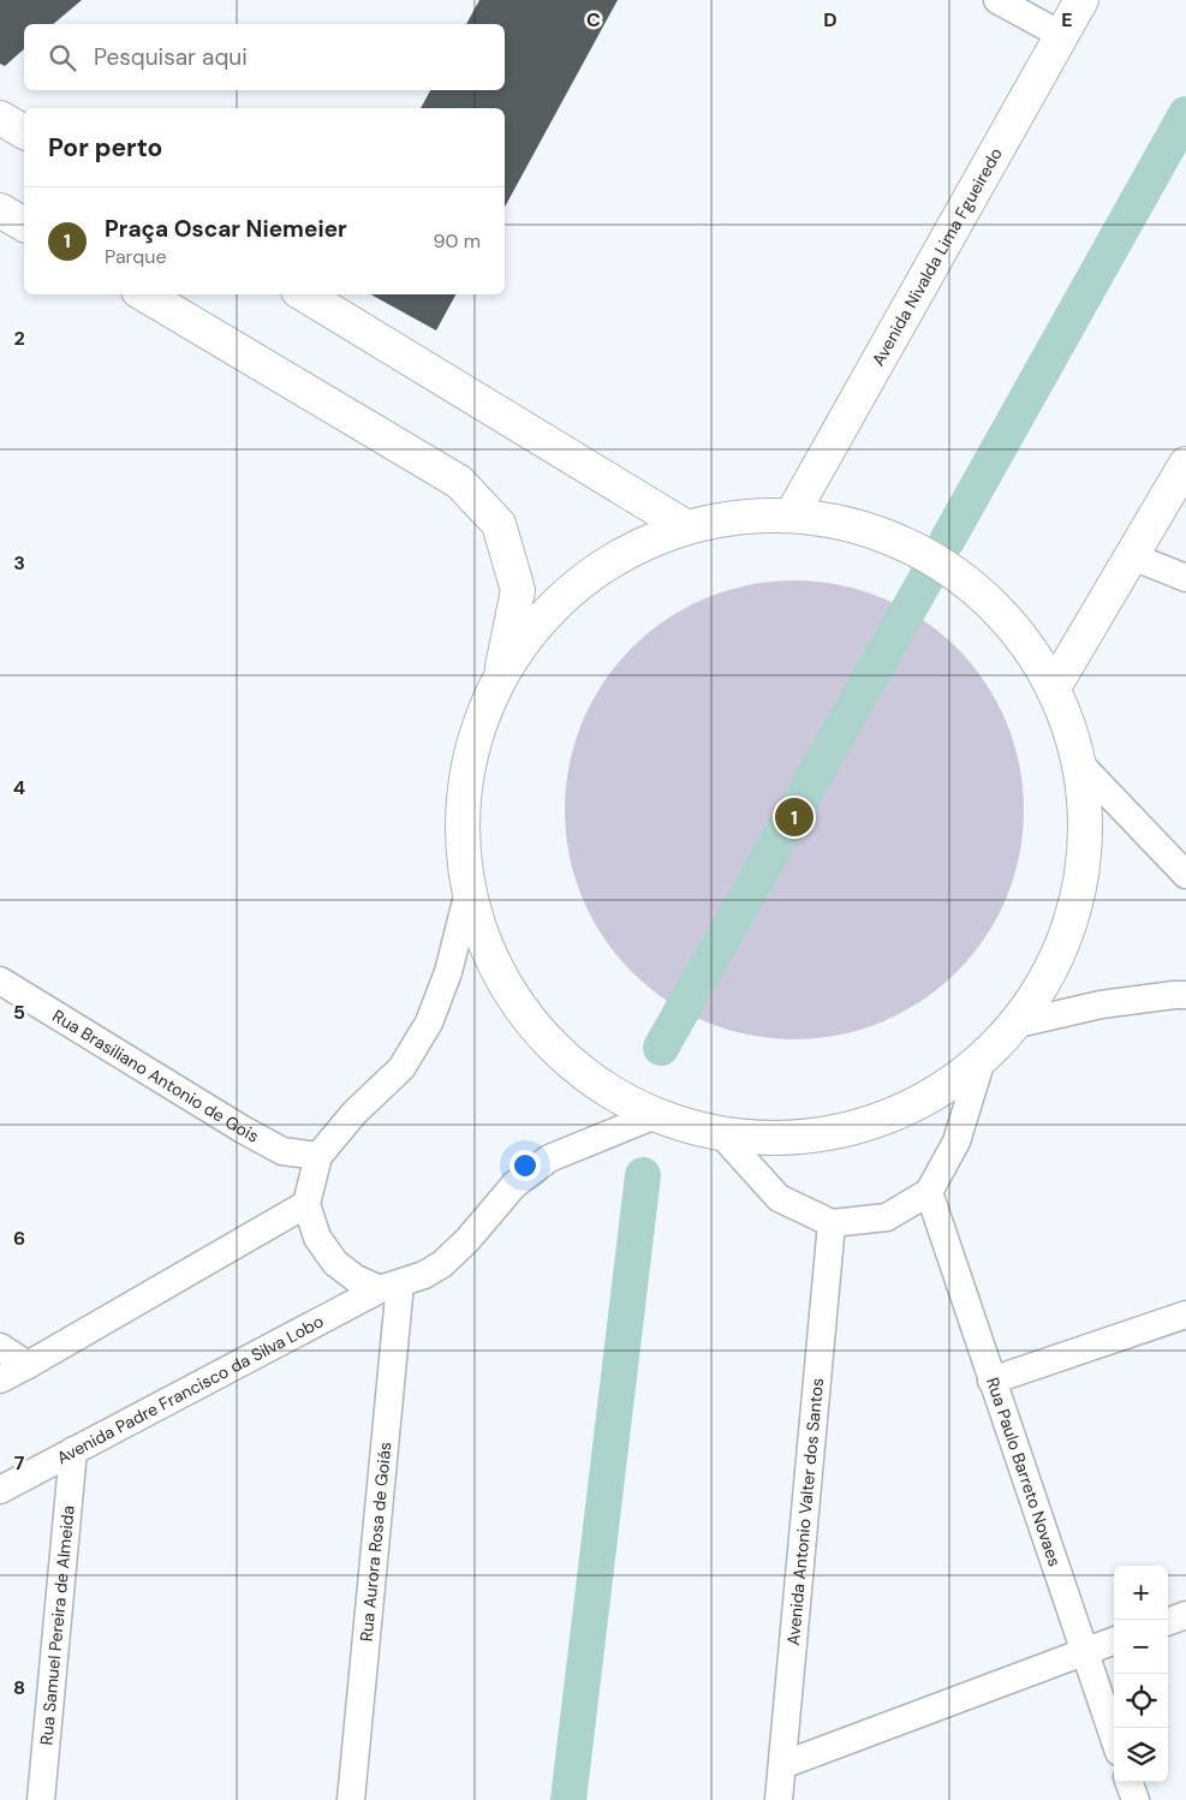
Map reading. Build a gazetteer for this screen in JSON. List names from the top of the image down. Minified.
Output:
{"streets":{"street":["Avenida Nivalda Lima Fgueiredo","Rua Brasiliano Antonio de Gois","Avenida Padre Francisco da Silva Lobo","Rua Paulo Barreto Novaes","Avenida Antonio Valter dos Santos","Rua Aurora Rosa de Goiás","Rua Samuel Pereira de Almeida"]},"crossings":[["Avenida Padre Francisco da Silva Lobo","Rua Aurora Rosa de Goiás"],["Avenida Padre Francisco da Silva Lobo","Rua Samuel Pereira de Almeida"]],"page":{"search":"Pesquisar aqui","heading":"Por perto","list":[{"mark":"1","name":"Praça Oscar Niemeier","note":"Parque","value":"90 m"}],"pins":"1","map_buttons":["+","−"]},"grid":{"columns":["C","D","E"],"rows":["2","3","4","5","6","7","8"]}}
